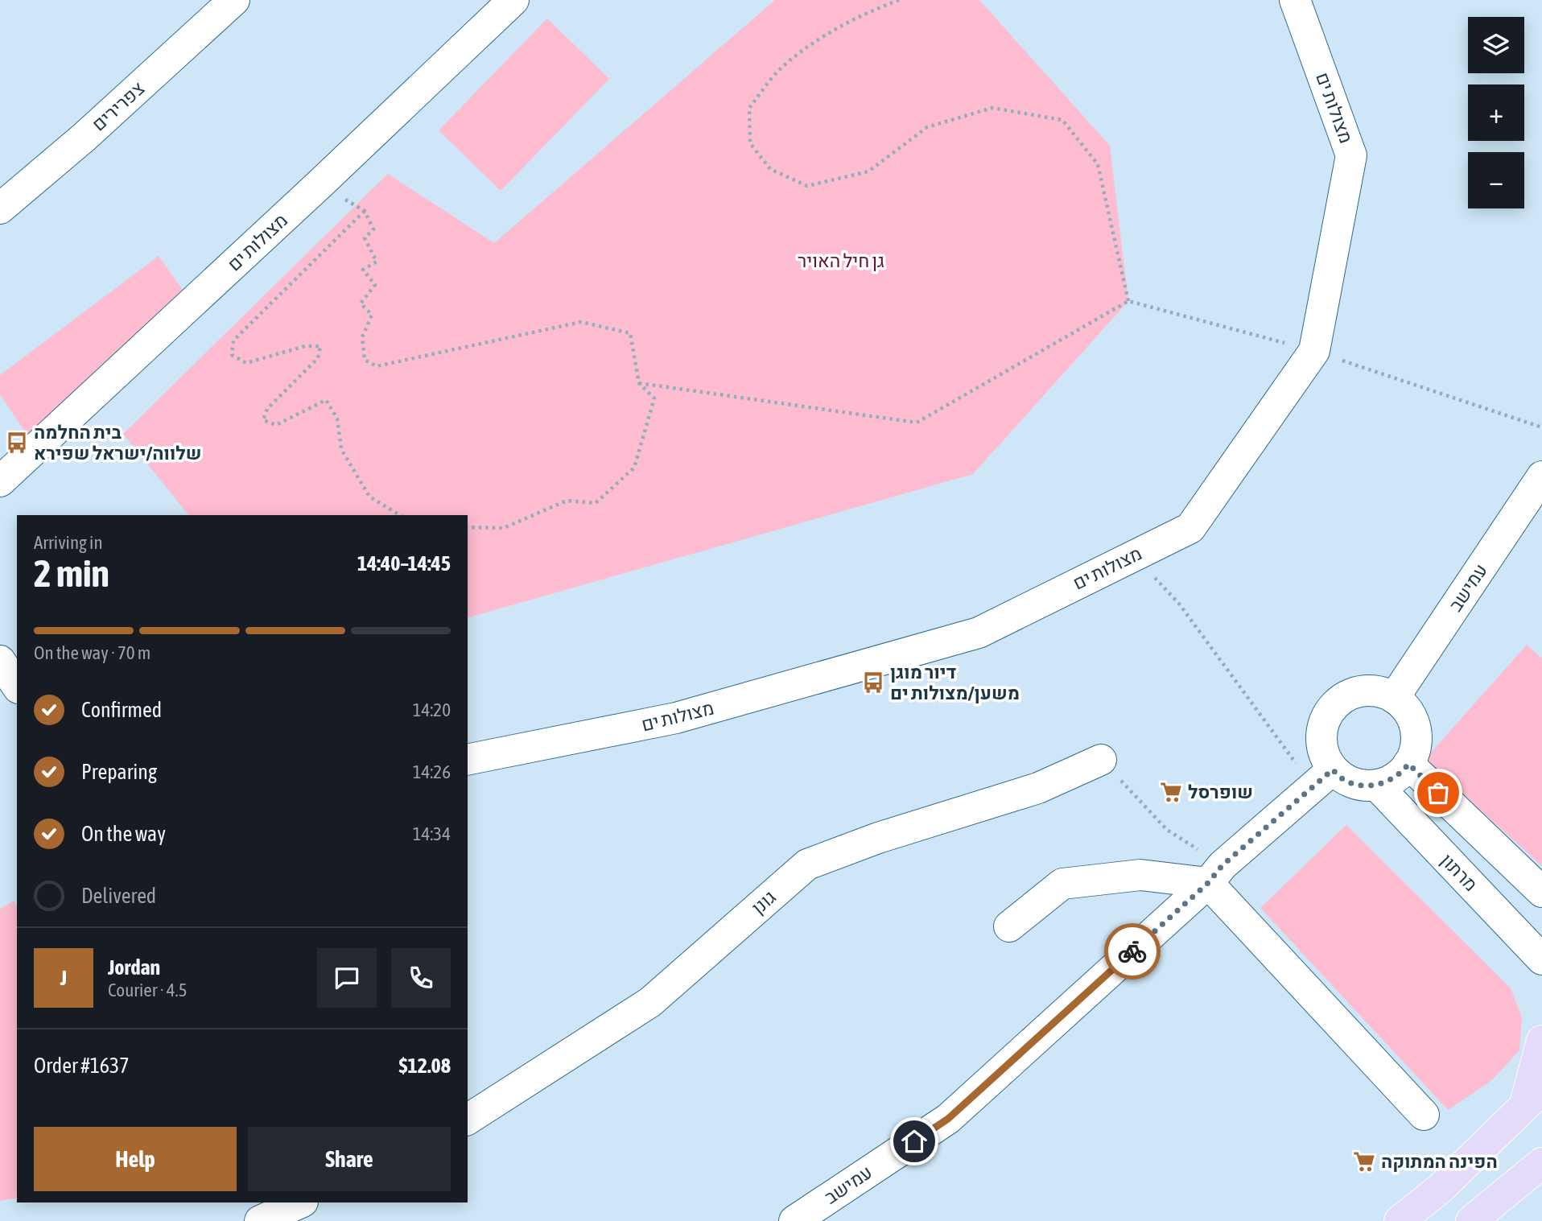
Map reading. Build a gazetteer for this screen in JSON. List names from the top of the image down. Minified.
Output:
{"streets":{"street":["צפרירים","מצולות ים","עמישב","מרתון","גונן"]},"crossings":[["עמישב","מרתון"]],"parks":["גן חיל האויר"],"places":{"bus stop":["בית החלמה שלווה/ישראל שפירא","דיור מוגן משען/מצולות ים"],"supermarket":["שופרסל","הפינה המתוקה"]},"page":{"map_buttons":["+","−"],"heading":["2 min","Arriving in","14:40–14:45"],"panel":["Jordan","Courier · 4.5","Order #1637","$12.08"],"bar":"On the way · 70 m","list":[["Confirmed","14:20"],["Preparing","14:26"],["On the way","14:34"],"Delivered"],"round":"J","buttons":["Help","Share"]}}
